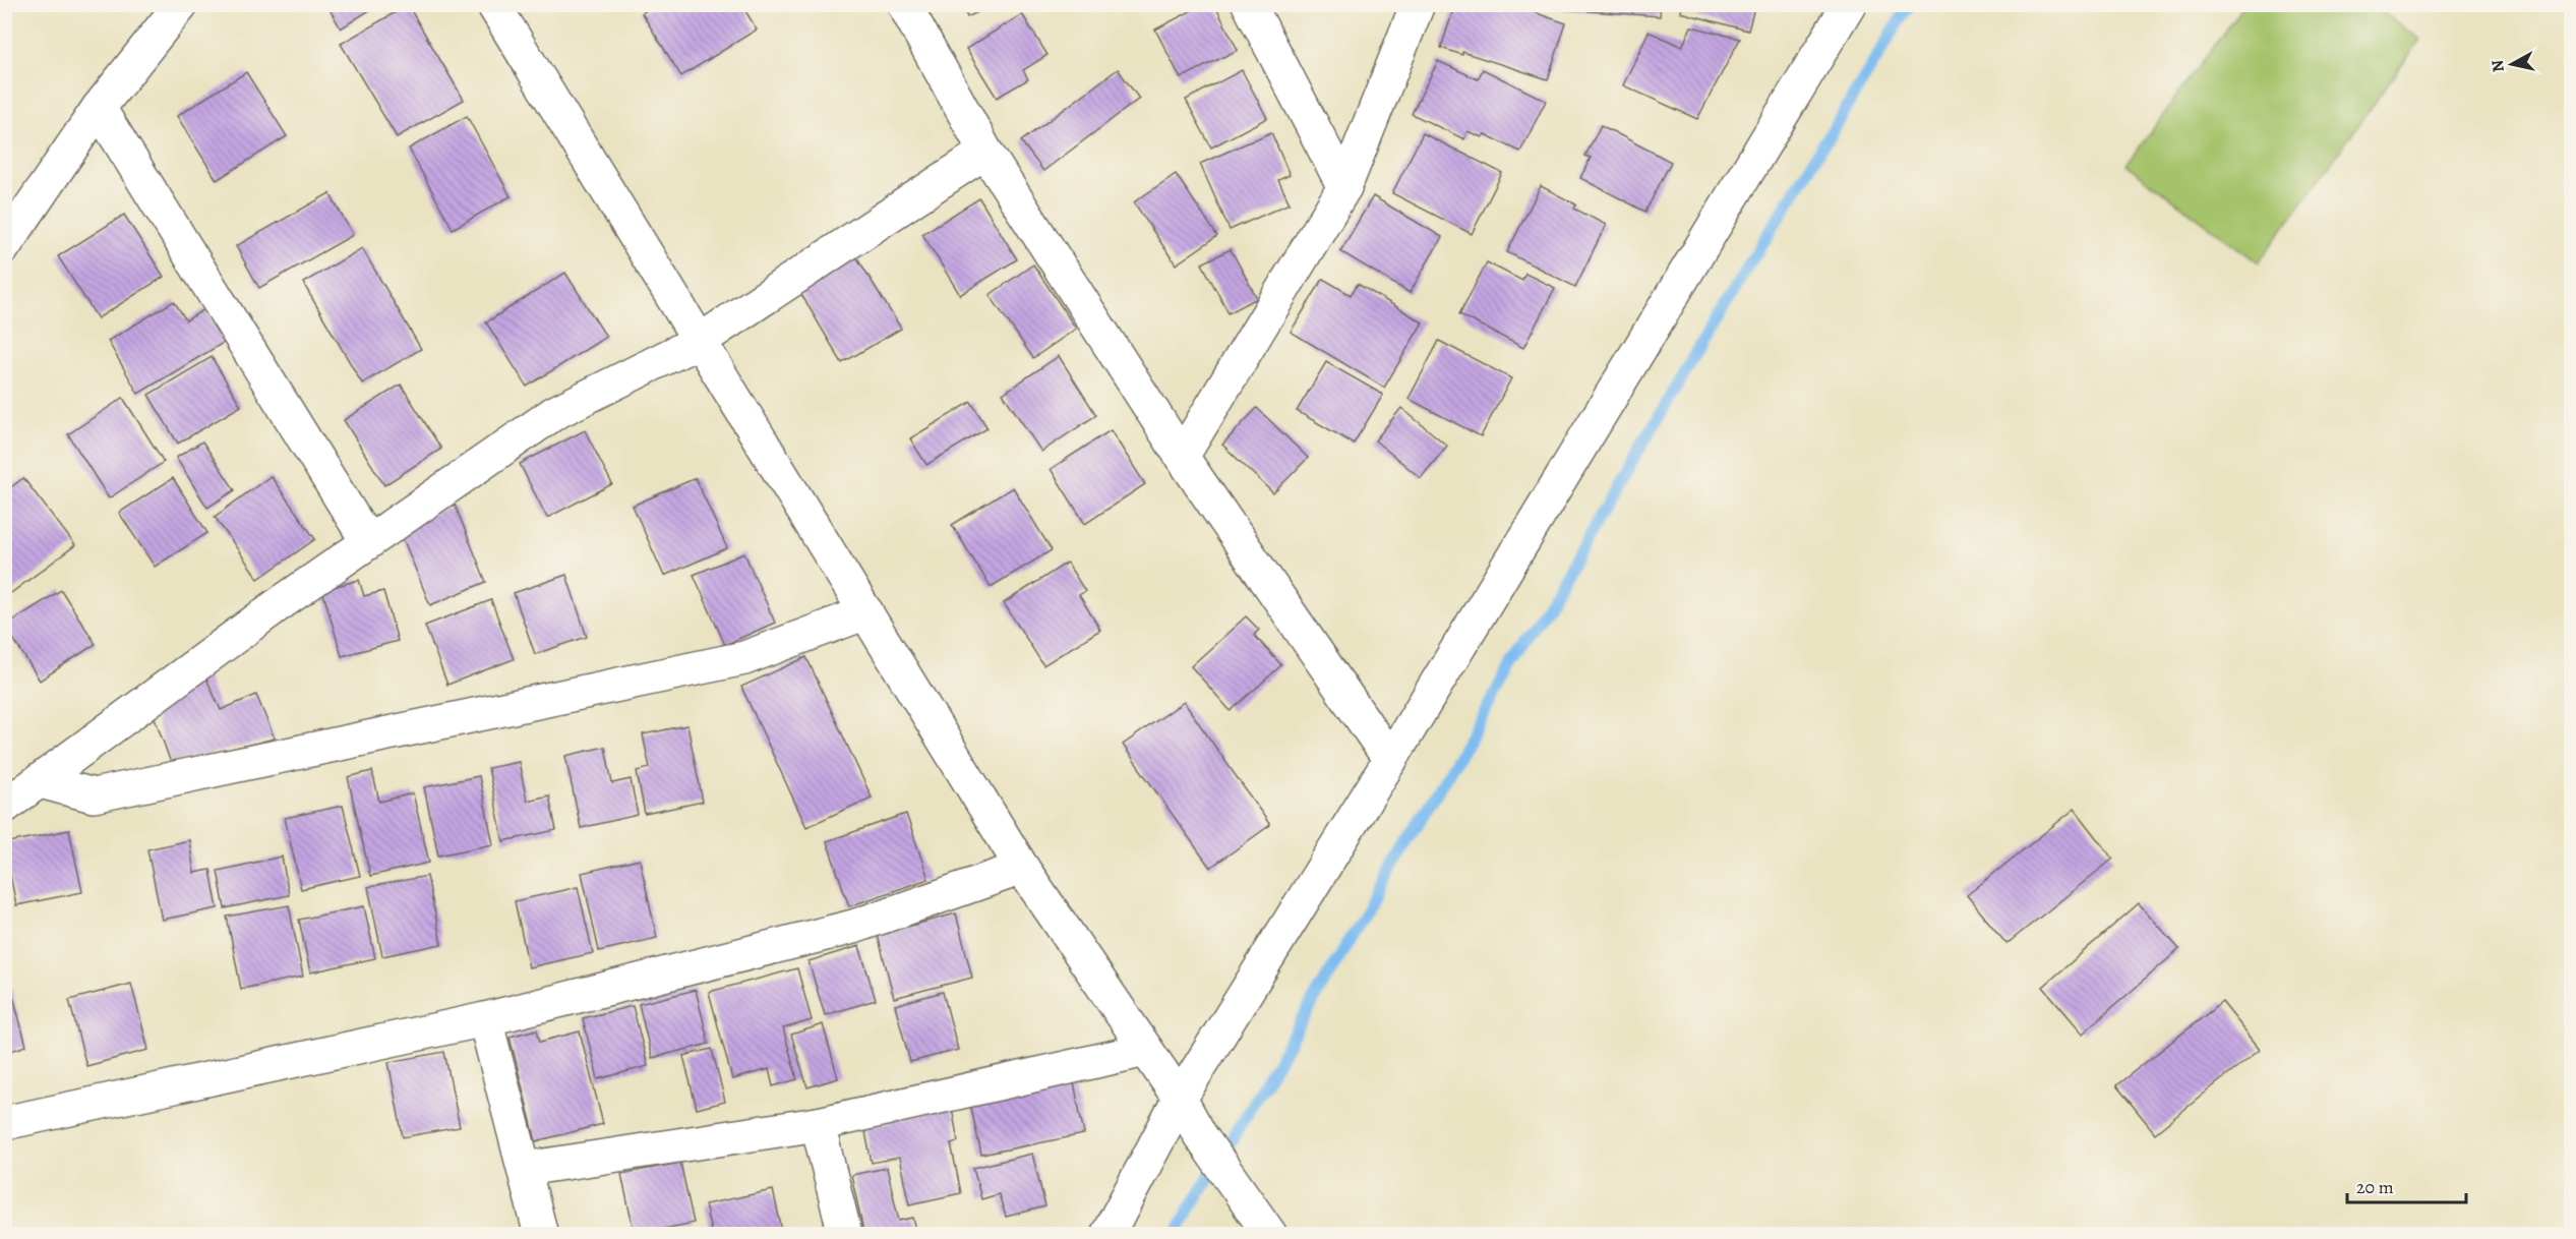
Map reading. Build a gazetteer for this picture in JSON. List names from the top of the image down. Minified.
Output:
{"scale_bar":"20 m","north":"left"}
